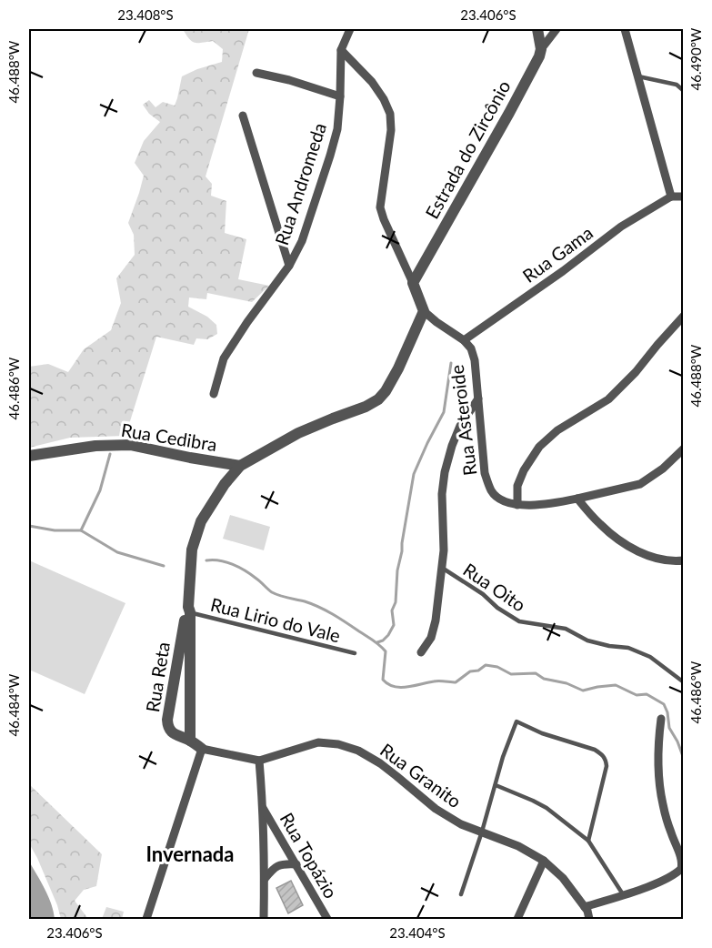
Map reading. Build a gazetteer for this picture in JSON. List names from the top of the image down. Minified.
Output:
{"streets":{"street":["Estrada do Zircônio","Rua Andromeda","Rua Gama","Rua Asteroide","Rua Cedibra","Rua Reta","Rua Granito","Rua Topázio"],"lane":["Rua Oito","Rua Lirio do Vale"]},"crossings":[["Rua Gama","Rua Asteroide"],["Rua Cedibra","Rua Reta"],["Rua Lirio do Vale","Rua Reta"],["Rua Reta","Rua Granito"]],"districts":["Invernada"],"coordinates":["23.408°S","23.406°S","46.490°W","46.488°W","46.486°W","46.484°W","23.404°S"]}
